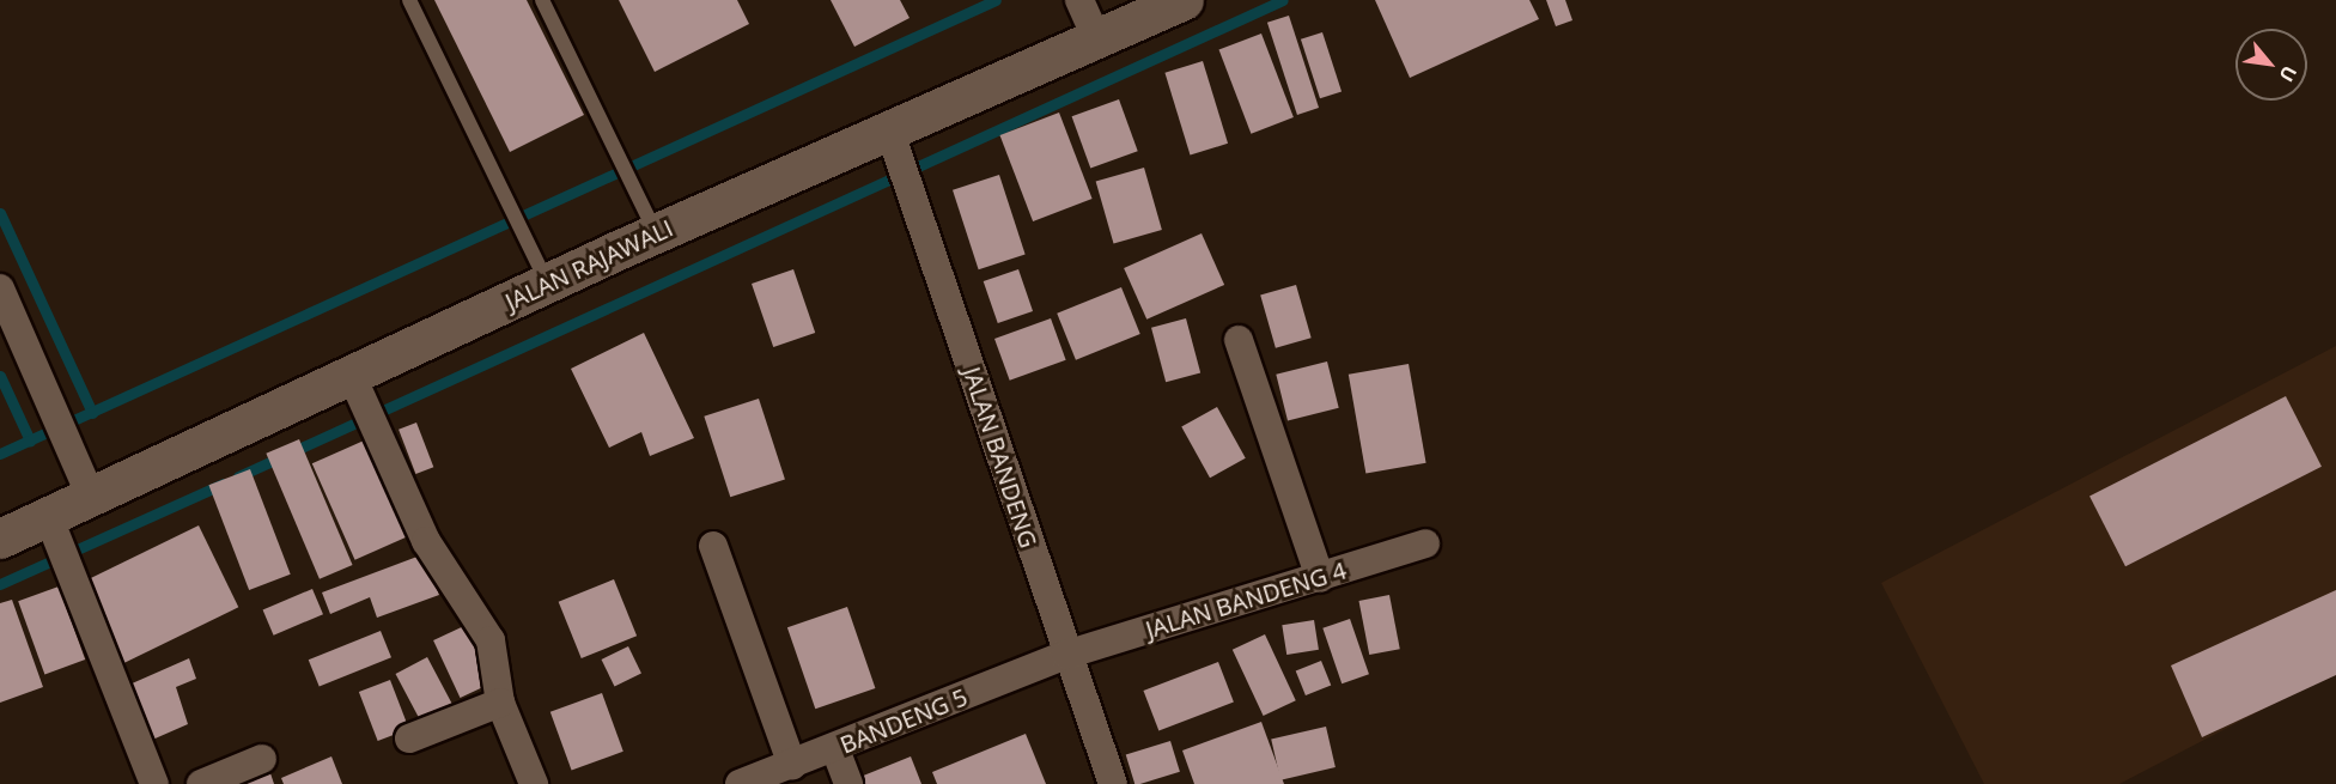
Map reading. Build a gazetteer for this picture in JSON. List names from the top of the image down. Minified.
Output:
{"streets":{"main road":["JALAN RAJAWALI"],"street":["JALAN BANDENG","JALAN BANDENG 4","BANDENG 5"]},"crossings":[["JALAN RAJAWALI","JALAN BANDENG"],["JALAN BANDENG","JALAN BANDENG 4"],["JALAN BANDENG","BANDENG 5"],["JALAN BANDENG 4","BANDENG 5"]],"north":"bottom right"}
